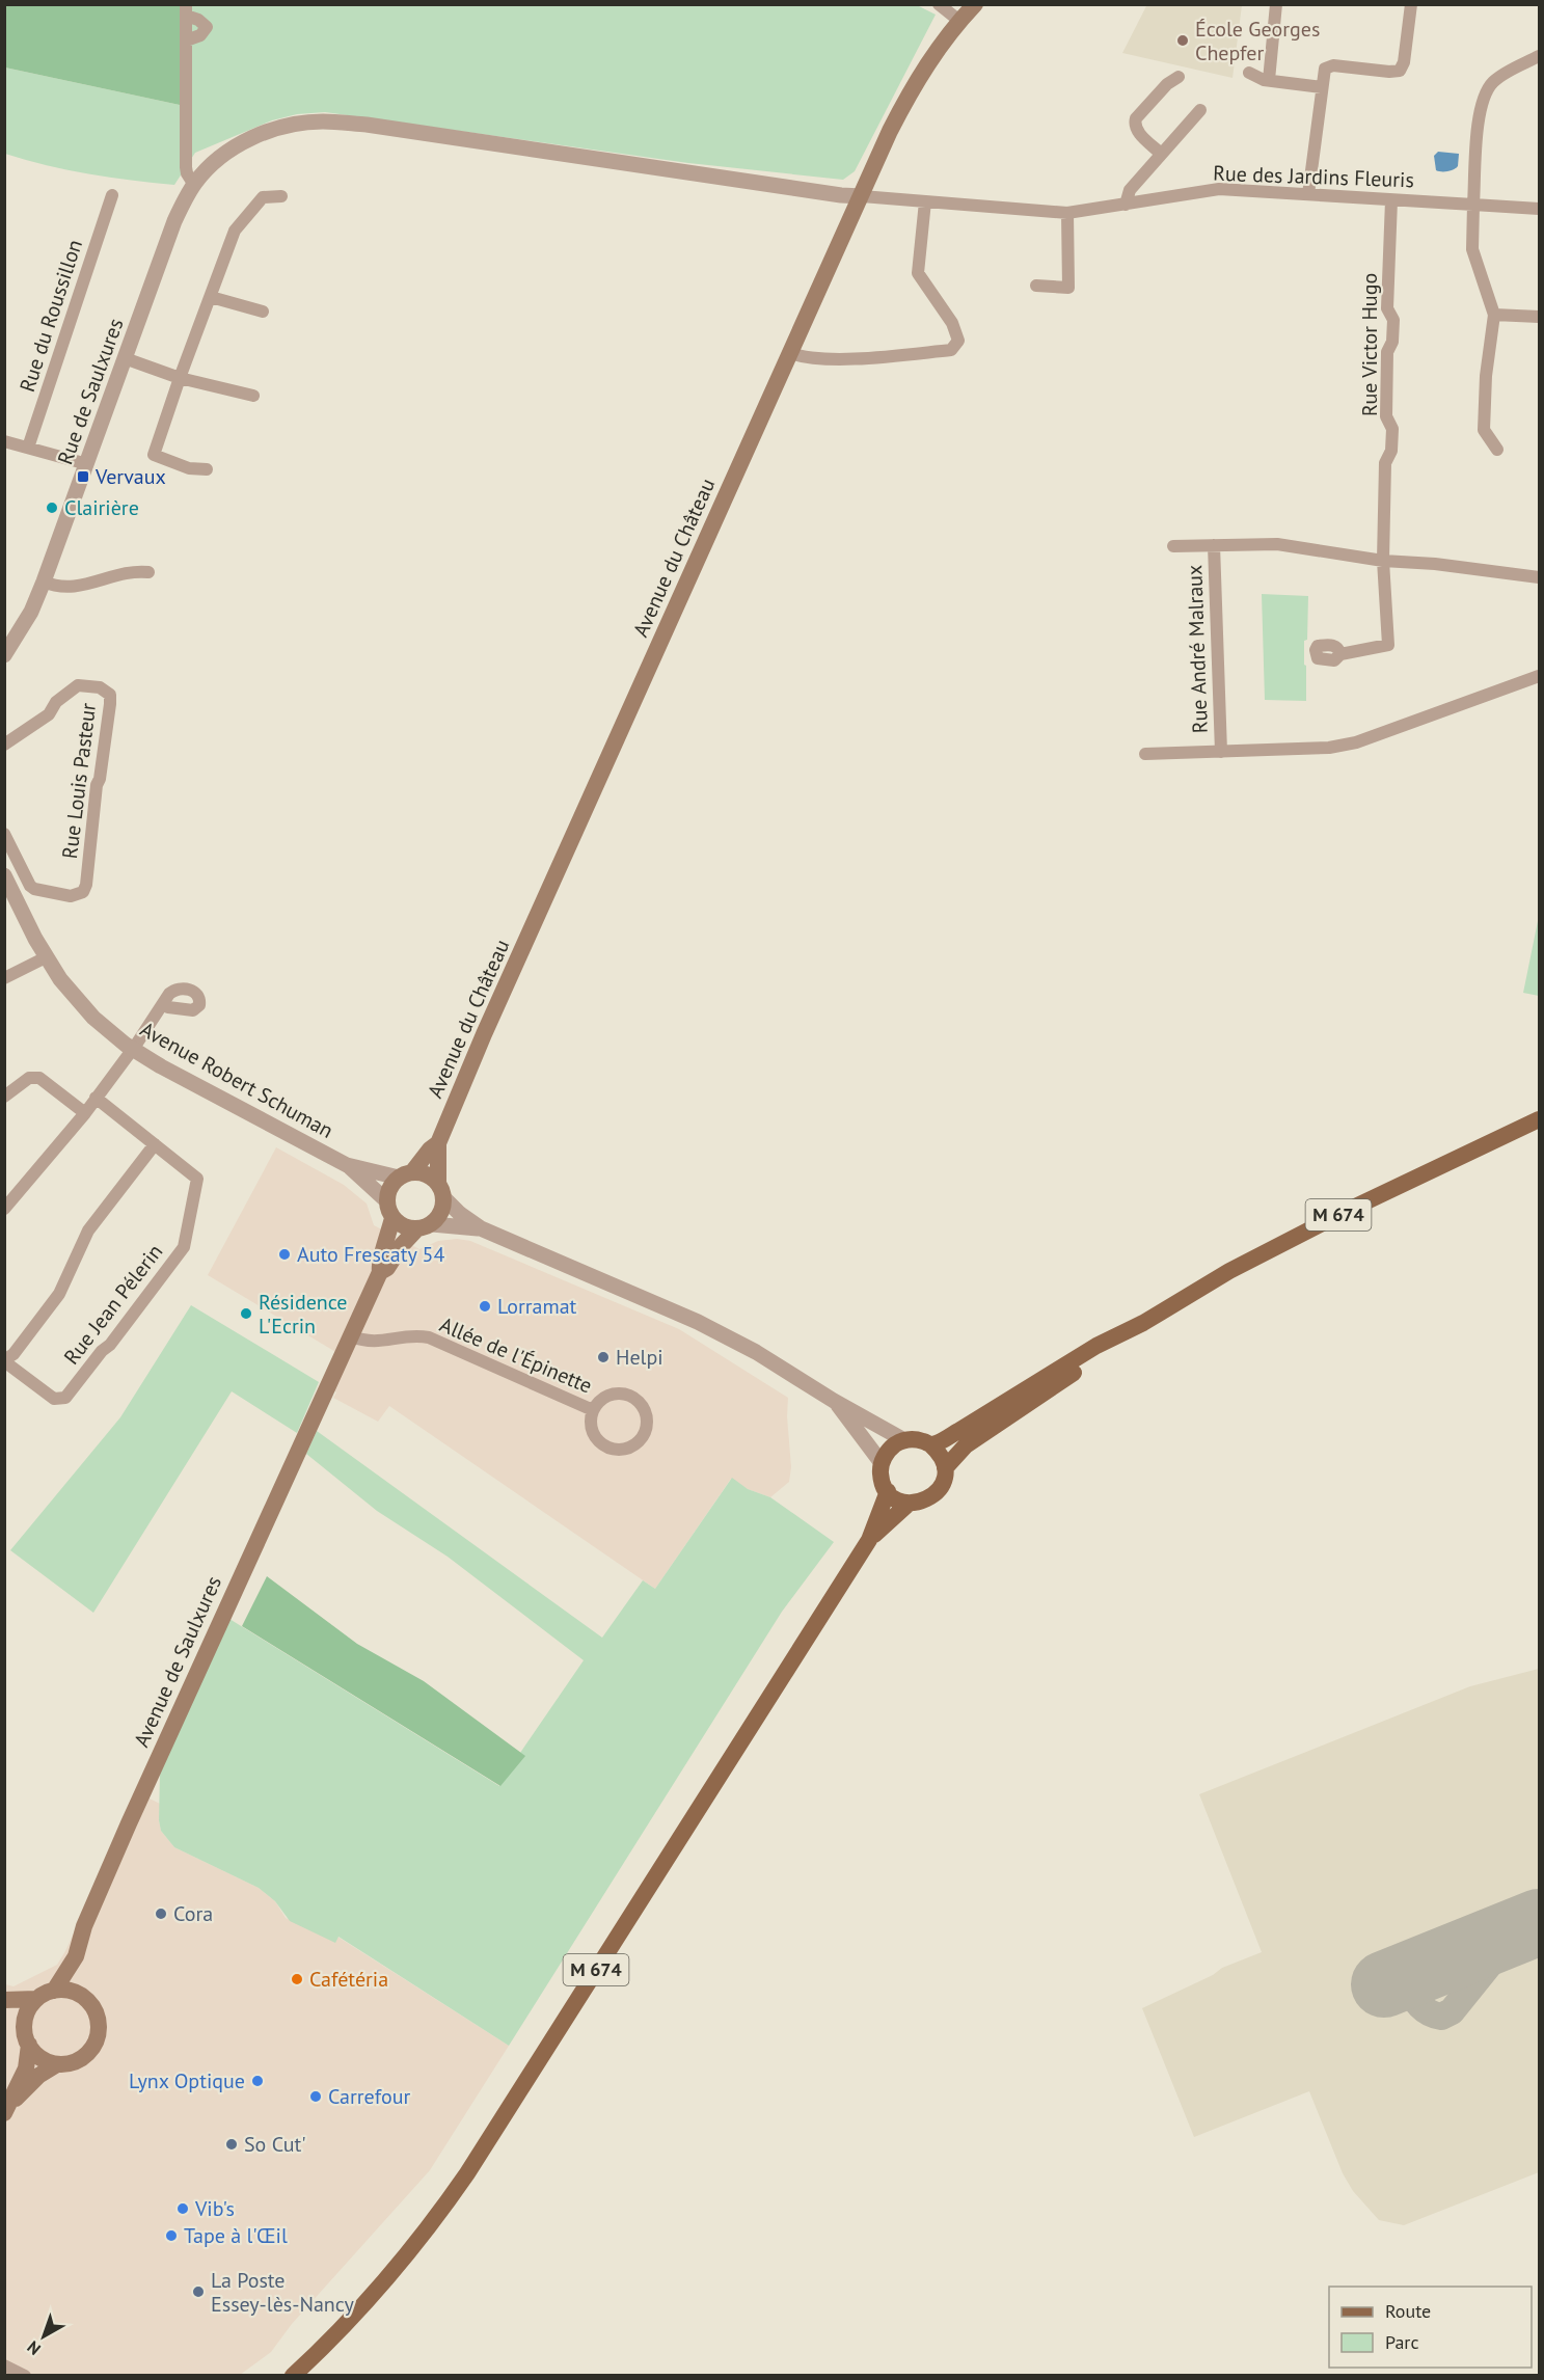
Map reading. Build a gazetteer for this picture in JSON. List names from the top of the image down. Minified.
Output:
{"streets":{"main road":["Avenue du Château","M 674","Avenue de Saulxures"],"street":["Rue des Jardins Fleuris","Rue du Roussillon","Rue Victor Hugo","Rue de Saulxures","Rue André Malraux","Rue Louis Pasteur","Avenue Robert Schuman","Rue Jean Pélerin","Allée de l'Épinette"]},"crossings":[["Rue des Jardins Fleuris","Rue Victor Hugo"],["Rue des Jardins Fleuris","Rue de Saulxures"],["Rue des Jardins Fleuris","Avenue du Château"],["Rue de Saulxures","Avenue du Château"],["Avenue du Château","Avenue Robert Schuman"],["Allée de l'Épinette","Avenue de Saulxures"]],"places":{"other":["École Georges Chepfer","Clairière","Auto Frescaty 54","Lorramat","Résidence L'Ecrin","Helpi","Cora","Cafétéria","Lynx Optique","Carrefour","So Cut'","Vib's","Tape à l'Œil","La Poste Essey-lès-Nancy"],"transit":["Vervaux"]},"legend":["Route","Parc"],"north":"bottom left"}
